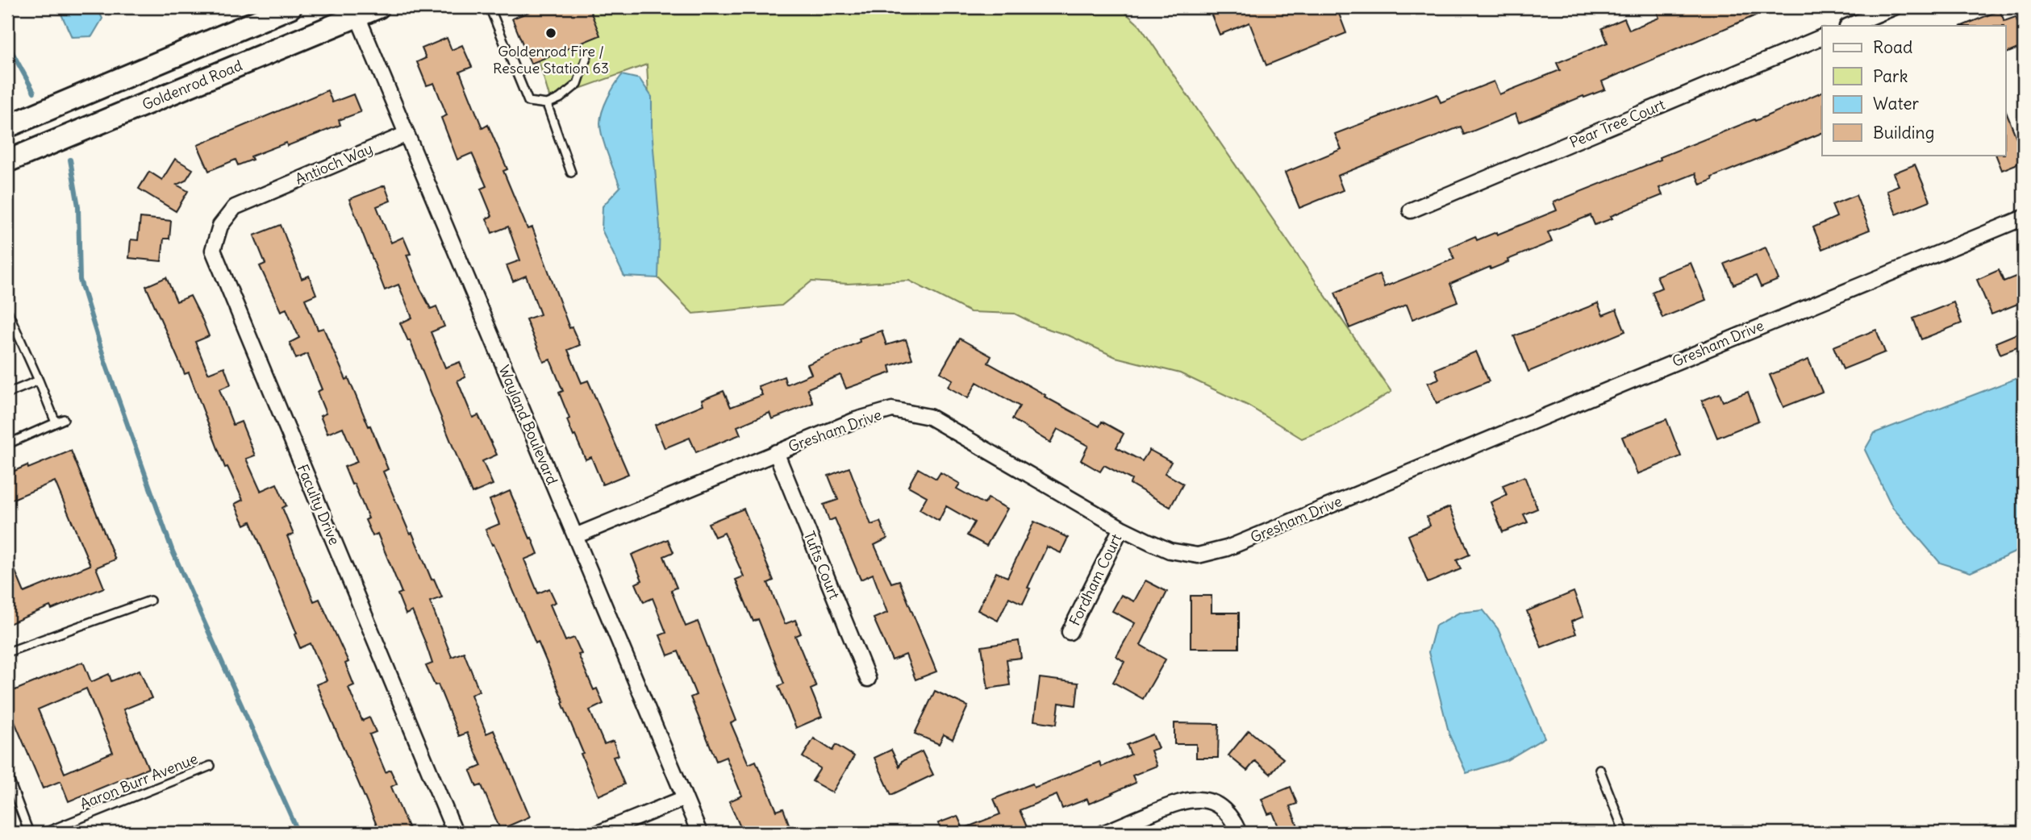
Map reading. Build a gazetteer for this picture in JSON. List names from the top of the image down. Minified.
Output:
{"streets":{"main road":["Goldenrod Road"],"street":["Pear Tree Court","Antioch Way","Gresham Drive","Wayland Boulevard","Faculty Drive","Tufts Court","Fordham Court"],"lane":["Aaron Burr Avenue"]},"crossings":[["Goldenrod Road","Wayland Boulevard"],["Antioch Way","Wayland Boulevard"],["Antioch Way","Faculty Drive"],["Gresham Drive","Wayland Boulevard"],["Gresham Drive","Tufts Court"],["Gresham Drive","Fordham Court"]],"places":["Goldenrod Fire / Rescue Station 63"],"legend":["Road","Park","Water","Building"]}
